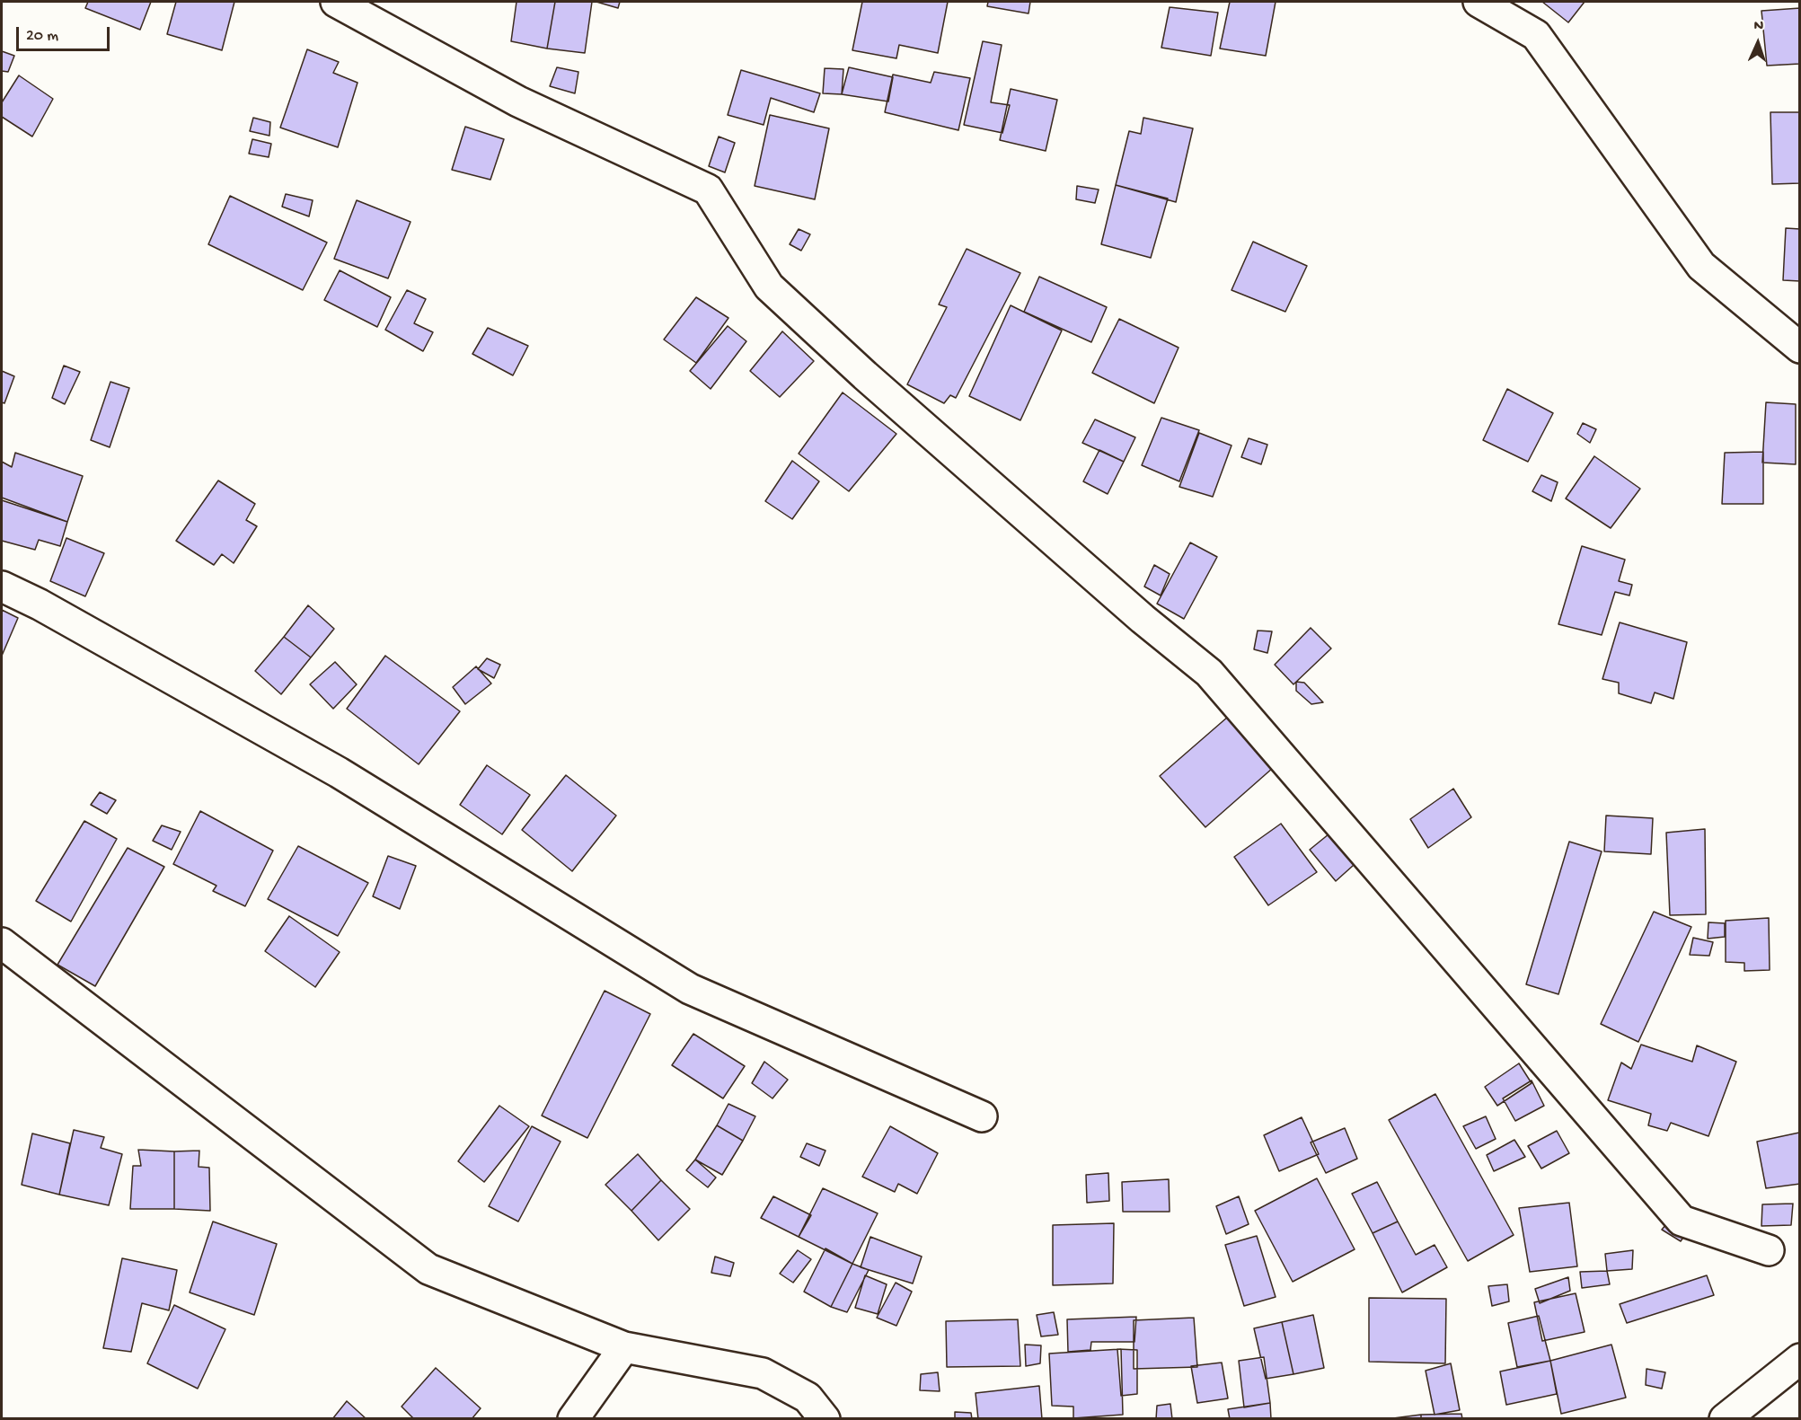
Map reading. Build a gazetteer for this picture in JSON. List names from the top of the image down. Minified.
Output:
{"scale_bar":"20 m","north":"top"}
